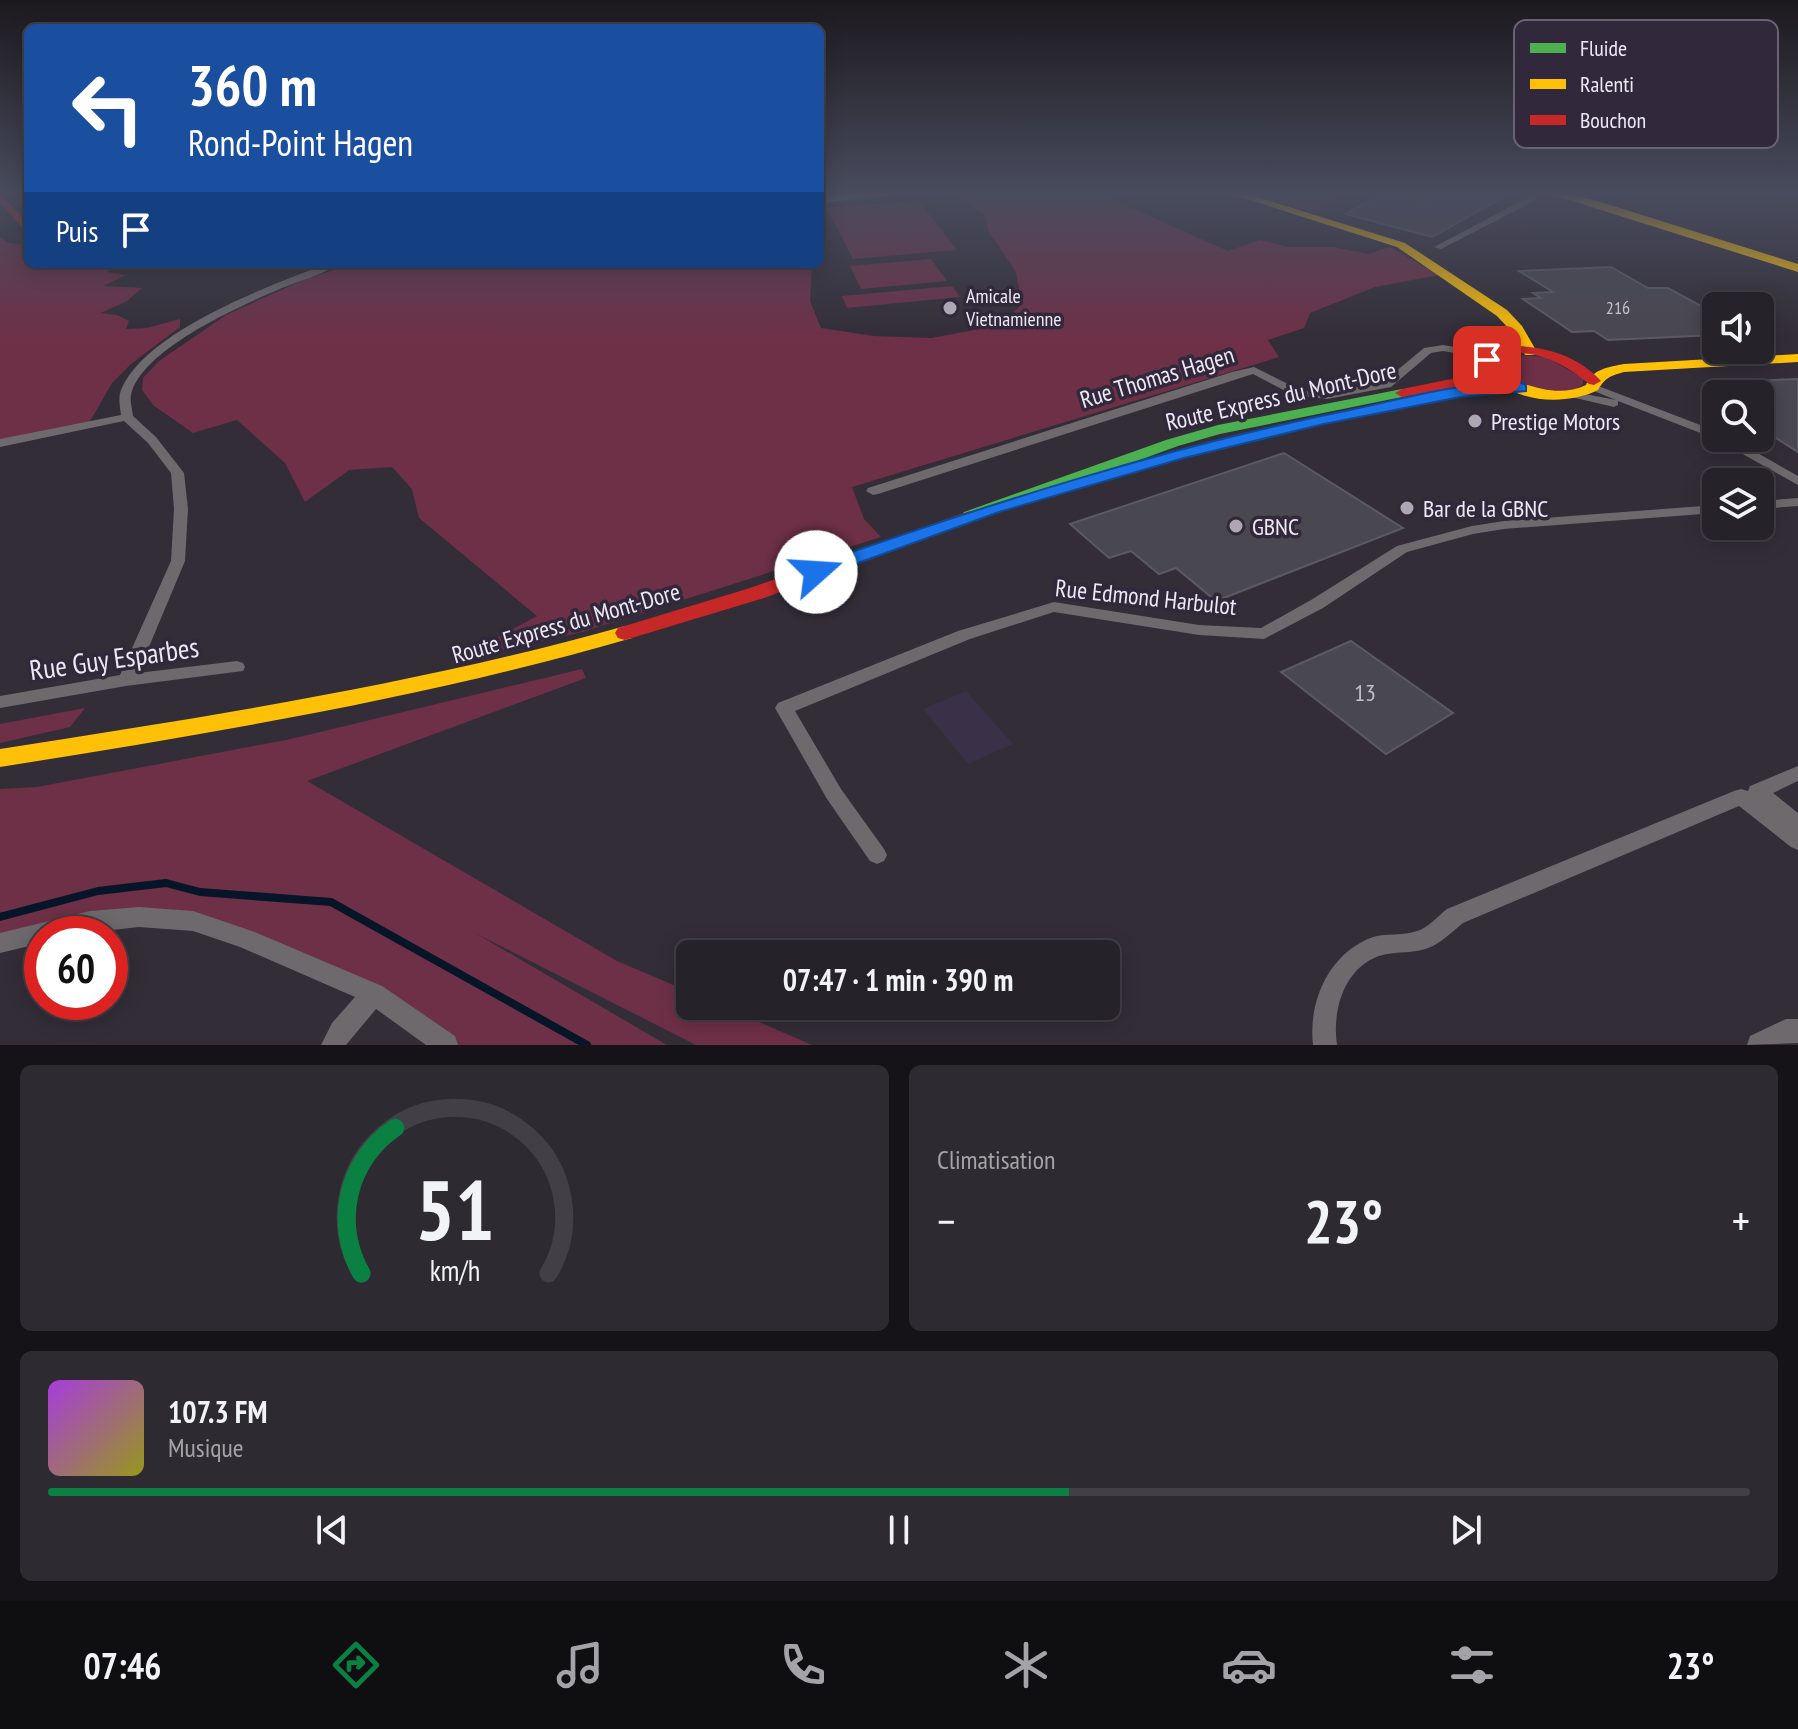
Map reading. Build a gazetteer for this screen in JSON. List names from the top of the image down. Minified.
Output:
{"streets":{"main road":["Route Express du Mont-Dore"],"street":["Rue Thomas Hagen","Rue Edmond Harbulot","Rue Guy Esparbes"]},"crossings":[["Rue Thomas Hagen","Route Express du Mont-Dore"]],"places":["Amicale Vietnamienne","Prestige Motors","Bar de la GBNC","GBNC"],"house_numbers":["216","13"],"legend":["Fluide","Ralenti","Bouchon"],"page":{"turn":["360 m","Rond-Point Hagen"],"then":"Puis","limit":"60","trip":"07:47 · 1 min · 390 m","tile":"Climatisation","heat":["−","23°","+"],"song":["107.3 FM","Musique"],"tabs":["07:46","23°"],"gauge":["51","km/h"]}}
